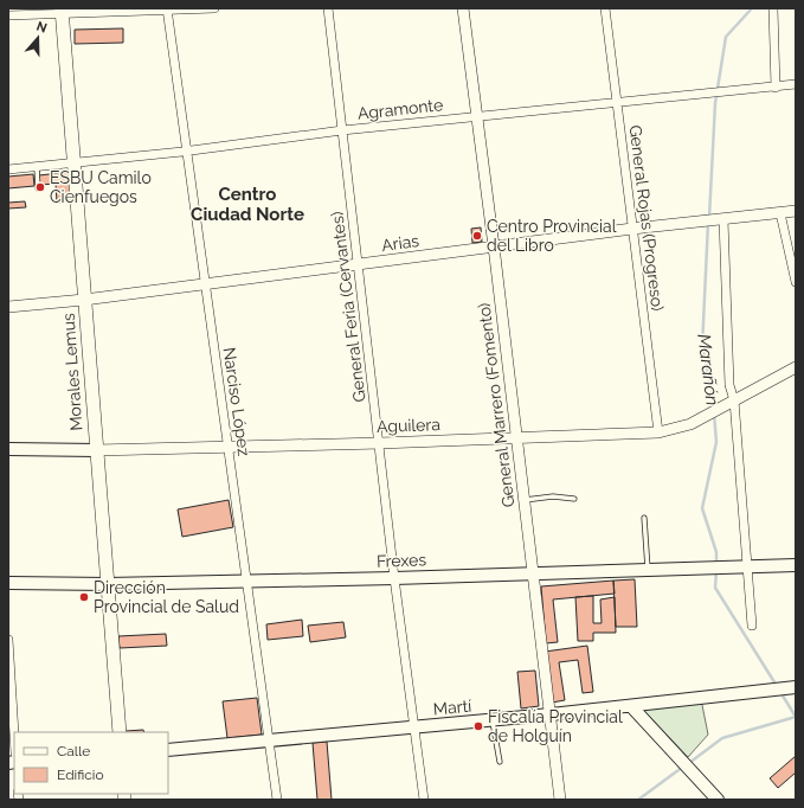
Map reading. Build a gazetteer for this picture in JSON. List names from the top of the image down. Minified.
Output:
{"streets":{"main road":["Morales Lemus","Aguilera","Frexes","Martí"],"street":["Agramonte","General Rojas (Progreso)","Arias","General Feria (Cervantes)","Narciso López","General Marrero (Fomento)"]},"crossings":[["Agramonte","General Rojas (Progreso)"],["Agramonte","General Feria (Cervantes)"],["Agramonte","Morales Lemus"],["Agramonte","Narciso López"],["Agramonte","General Marrero (Fomento)"],["General Rojas (Progreso)","Arias"],["General Rojas (Progreso)","Aguilera"],["Arias","General Feria (Cervantes)"],["Arias","Morales Lemus"],["Arias","Narciso López"],["Arias","General Marrero (Fomento)"],["General Feria (Cervantes)","Aguilera"],["General Feria (Cervantes)","Frexes"],["General Feria (Cervantes)","Martí"],["Morales Lemus","Aguilera"],["Morales Lemus","Frexes"],["Narciso López","Aguilera"],["Narciso López","Frexes"],["Narciso López","Martí"],["General Marrero (Fomento)","Aguilera"],["General Marrero (Fomento)","Frexes"],["General Marrero (Fomento)","Martí"]],"districts":["Centro Ciudad Norte"],"water":["Marañón"],"places":["ESBU Camilo Cienfuegos","Centro Provincial del Libro","Dirección Provincial de Salud","Fiscalía Provincial de Holguín"],"legend":["Calle","Edificio"],"north":"top"}
